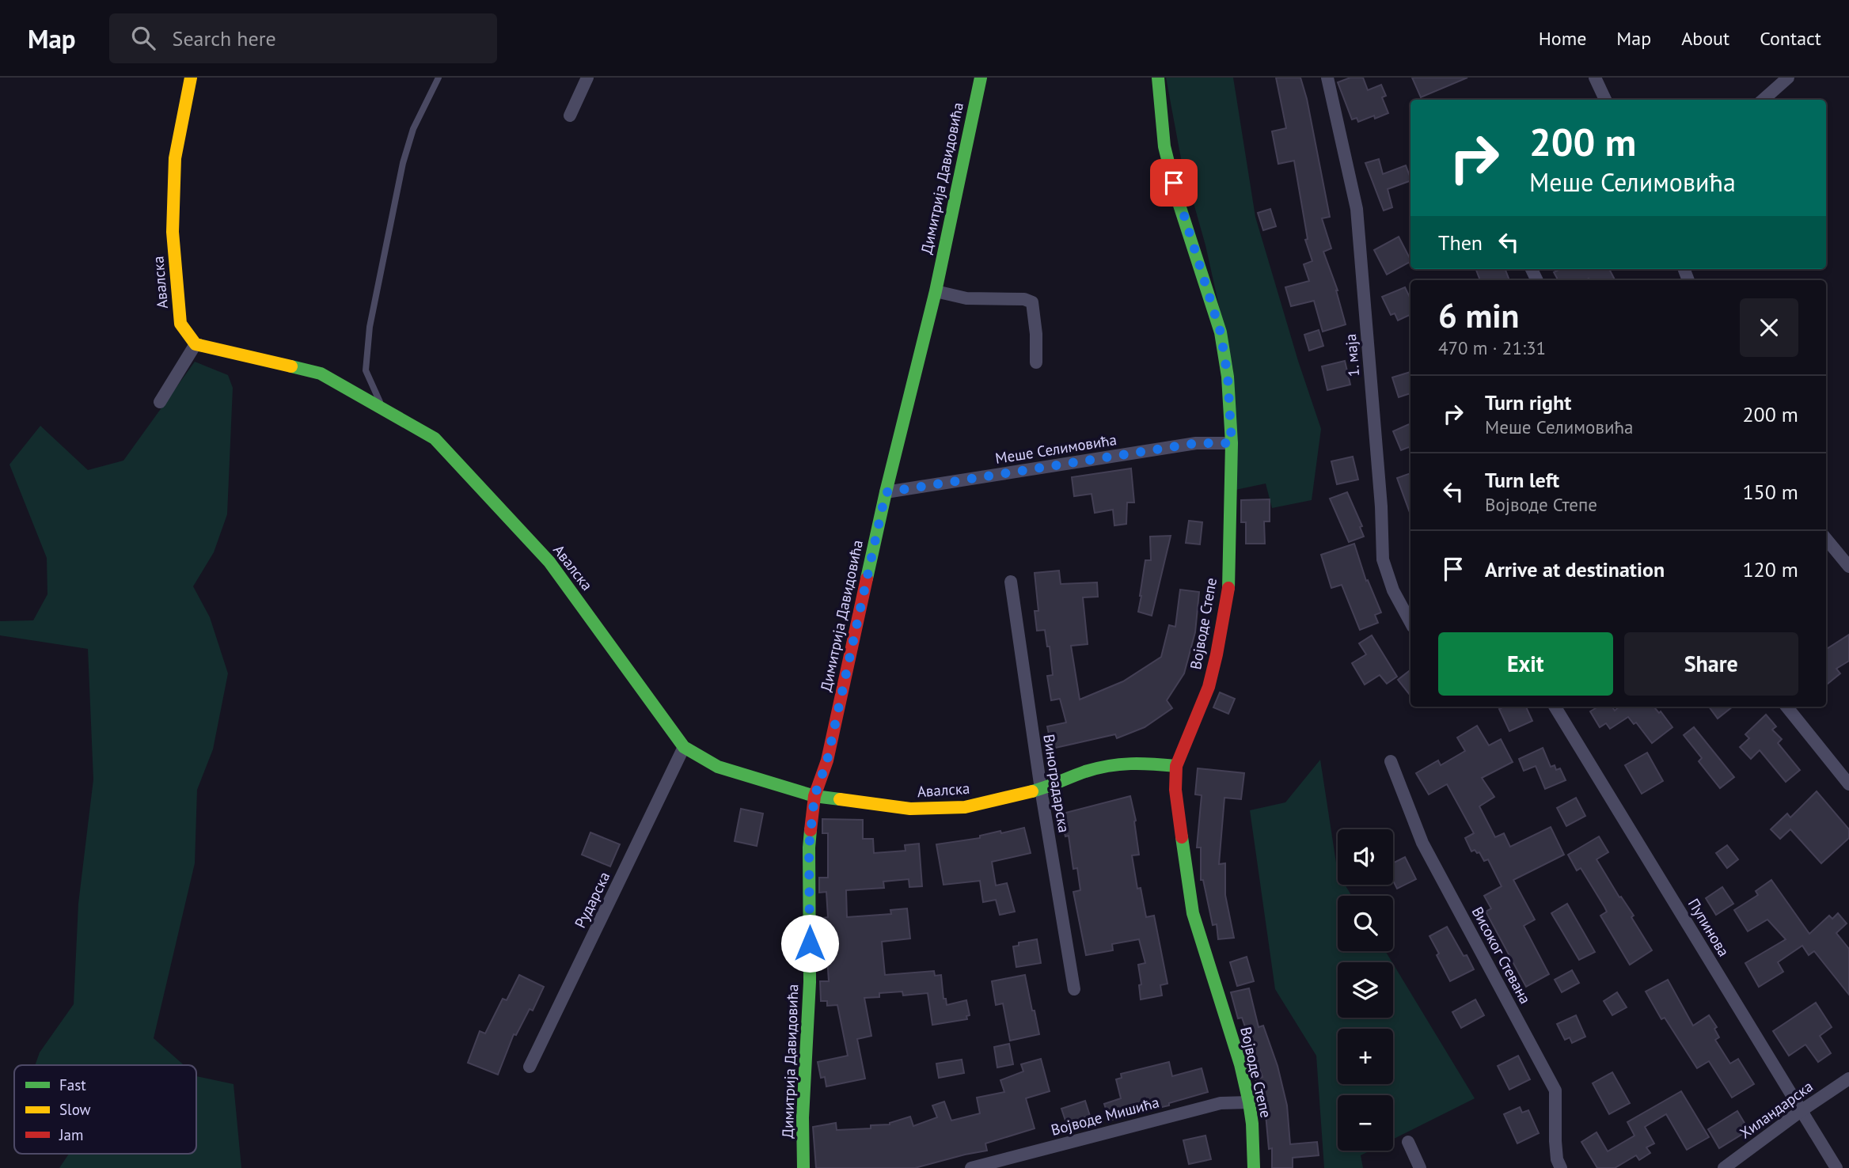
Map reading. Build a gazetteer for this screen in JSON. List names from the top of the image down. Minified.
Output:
{"streets":{"street":["Димитрија Давидовића","Авалска","1. маја","Меше Селимовића","Војводе Степе","Виноградарска","Рударска","Пупинова","Високог Стевана","Хиландарска","Војводе Мишића"]},"crossings":[["Димитрија Давидовића","Авалска"],["Димитрија Давидовића","Меше Селимовића"],["Авалска","Војводе Степе"],["Авалска","Виноградарска"],["Авалска","Рударска"],["Меше Селимовића","Војводе Степе"],["Војводе Степе","Војводе Мишића"],["Пупинова","Хиландарска"]],"legend":["Fast","Slow","Jam"],"page":{"header":"Map","search":"Search here","nav":["Home","Map","About","Contact"],"turn":["200 m","Меше Селимовића"],"then":"Then","heading":["6 min","470 m · 21:31"],"list":[{"name":"Turn right","note":"Меше Селимовића","value":"200 m"},{"name":"Turn left","note":"Војводе Степе","value":"150 m"},{"name":"Arrive at destination","value":"120 m"}],"buttons":["Exit","Share"],"map_buttons":["+","−"]}}
